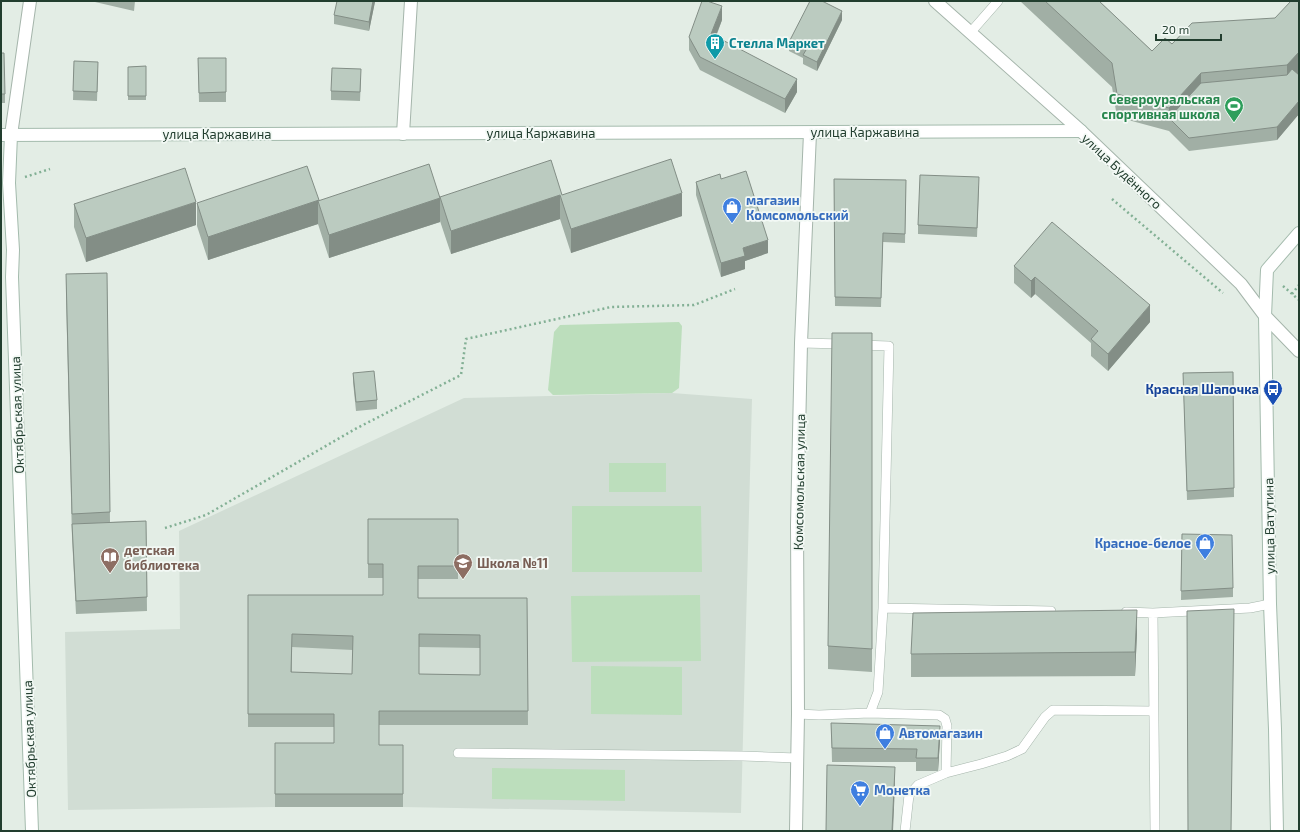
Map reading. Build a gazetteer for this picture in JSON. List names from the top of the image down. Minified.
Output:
{"streets":{"street":["улица Каржавина","улица Будённого","Октябрьская улица","Комсомольская улица","улица Ватутина"]},"crossings":[["улица Каржавина","улица Будённого"],["улица Каржавина","Октябрьская улица"],["улица Каржавина","Комсомольская улица"],["улица Будённого","улица Ватутина"]],"places":{"building":["Стелла Маркет"],"sports":["Североуральская спортивная школа"],"shop":["магазин Комсомольский","Красное-белое","Автомагазин"],"bus stop":["Красная Шапочка"],"library":["детская библиотека"],"school or university":["Школа №11"],"supermarket":["Монетка"]},"scale_bar":"20 m"}
